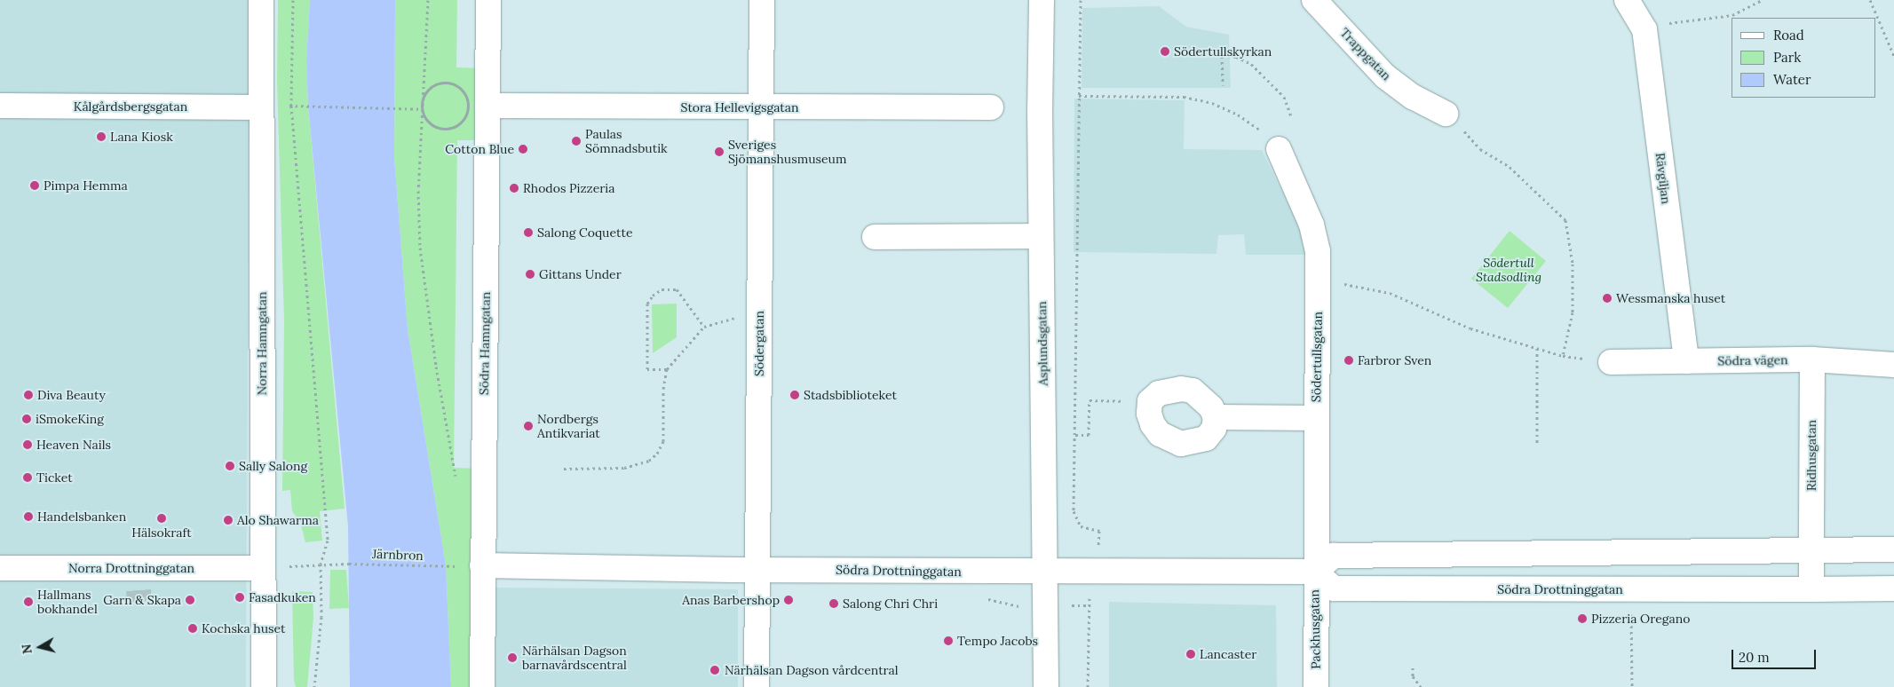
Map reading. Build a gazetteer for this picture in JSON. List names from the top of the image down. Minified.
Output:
{"streets":{"street":["Trappgatan","Kålgårdsbergsgatan","Stora Hellevigsgatan","Rävgiljan","Norra Hamngatan","Södra Hamngatan","Södergatan","Asplundsgatan","Södertullsgatan","Södra vägen","Ridhusgatan","Norra Drottninggatan","Södra Drottninggatan","Packhusgatan"],"path":["Järnbron"]},"crossings":[["Kålgårdsbergsgatan","Norra Hamngatan"],["Stora Hellevigsgatan","Södra Hamngatan"],["Stora Hellevigsgatan","Södergatan"],["Rävgiljan","Södra vägen"],["Norra Hamngatan","Norra Drottninggatan"],["Södra Hamngatan","Södra Drottninggatan"],["Södergatan","Södra Drottninggatan"],["Asplundsgatan","Södra Drottninggatan"],["Södertullsgatan","Södra Drottninggatan"],["Södertullsgatan","Packhusgatan"],["Södra vägen","Ridhusgatan"],["Södra Drottninggatan","Packhusgatan"]],"parks":["Södertull Stadsodling"],"places":["Södertullskyrkan","Lana Kiosk","Paulas Sömnadsbutik","Cotton Blue","Sveriges Sjömanshusmuseum","Pimpa Hemma","Rhodos Pizzeria","Salong Coquette","Gittans Under","Wessmanska huset","Farbror Sven","Diva Beauty","Stadsbiblioteket","iSmokeKing","Nordbergs Antikvariat","Heaven Nails","Sally Salong","Ticket","Handelsbanken","Hälsokraft","Alo Shawarma","Fasadkuken","Garn & Skapa","Anas Barbershop","Hallmans bokhandel","Salong Chri Chri","Pizzeria Oregano","Kochska huset","Tempo Jacobs","Lancaster","Närhälsan Dagson barnavårdscentral","Närhälsan Dagson vårdcentral"],"legend":["Road","Park","Water"],"scale_bar":"20 m","north":"left"}
